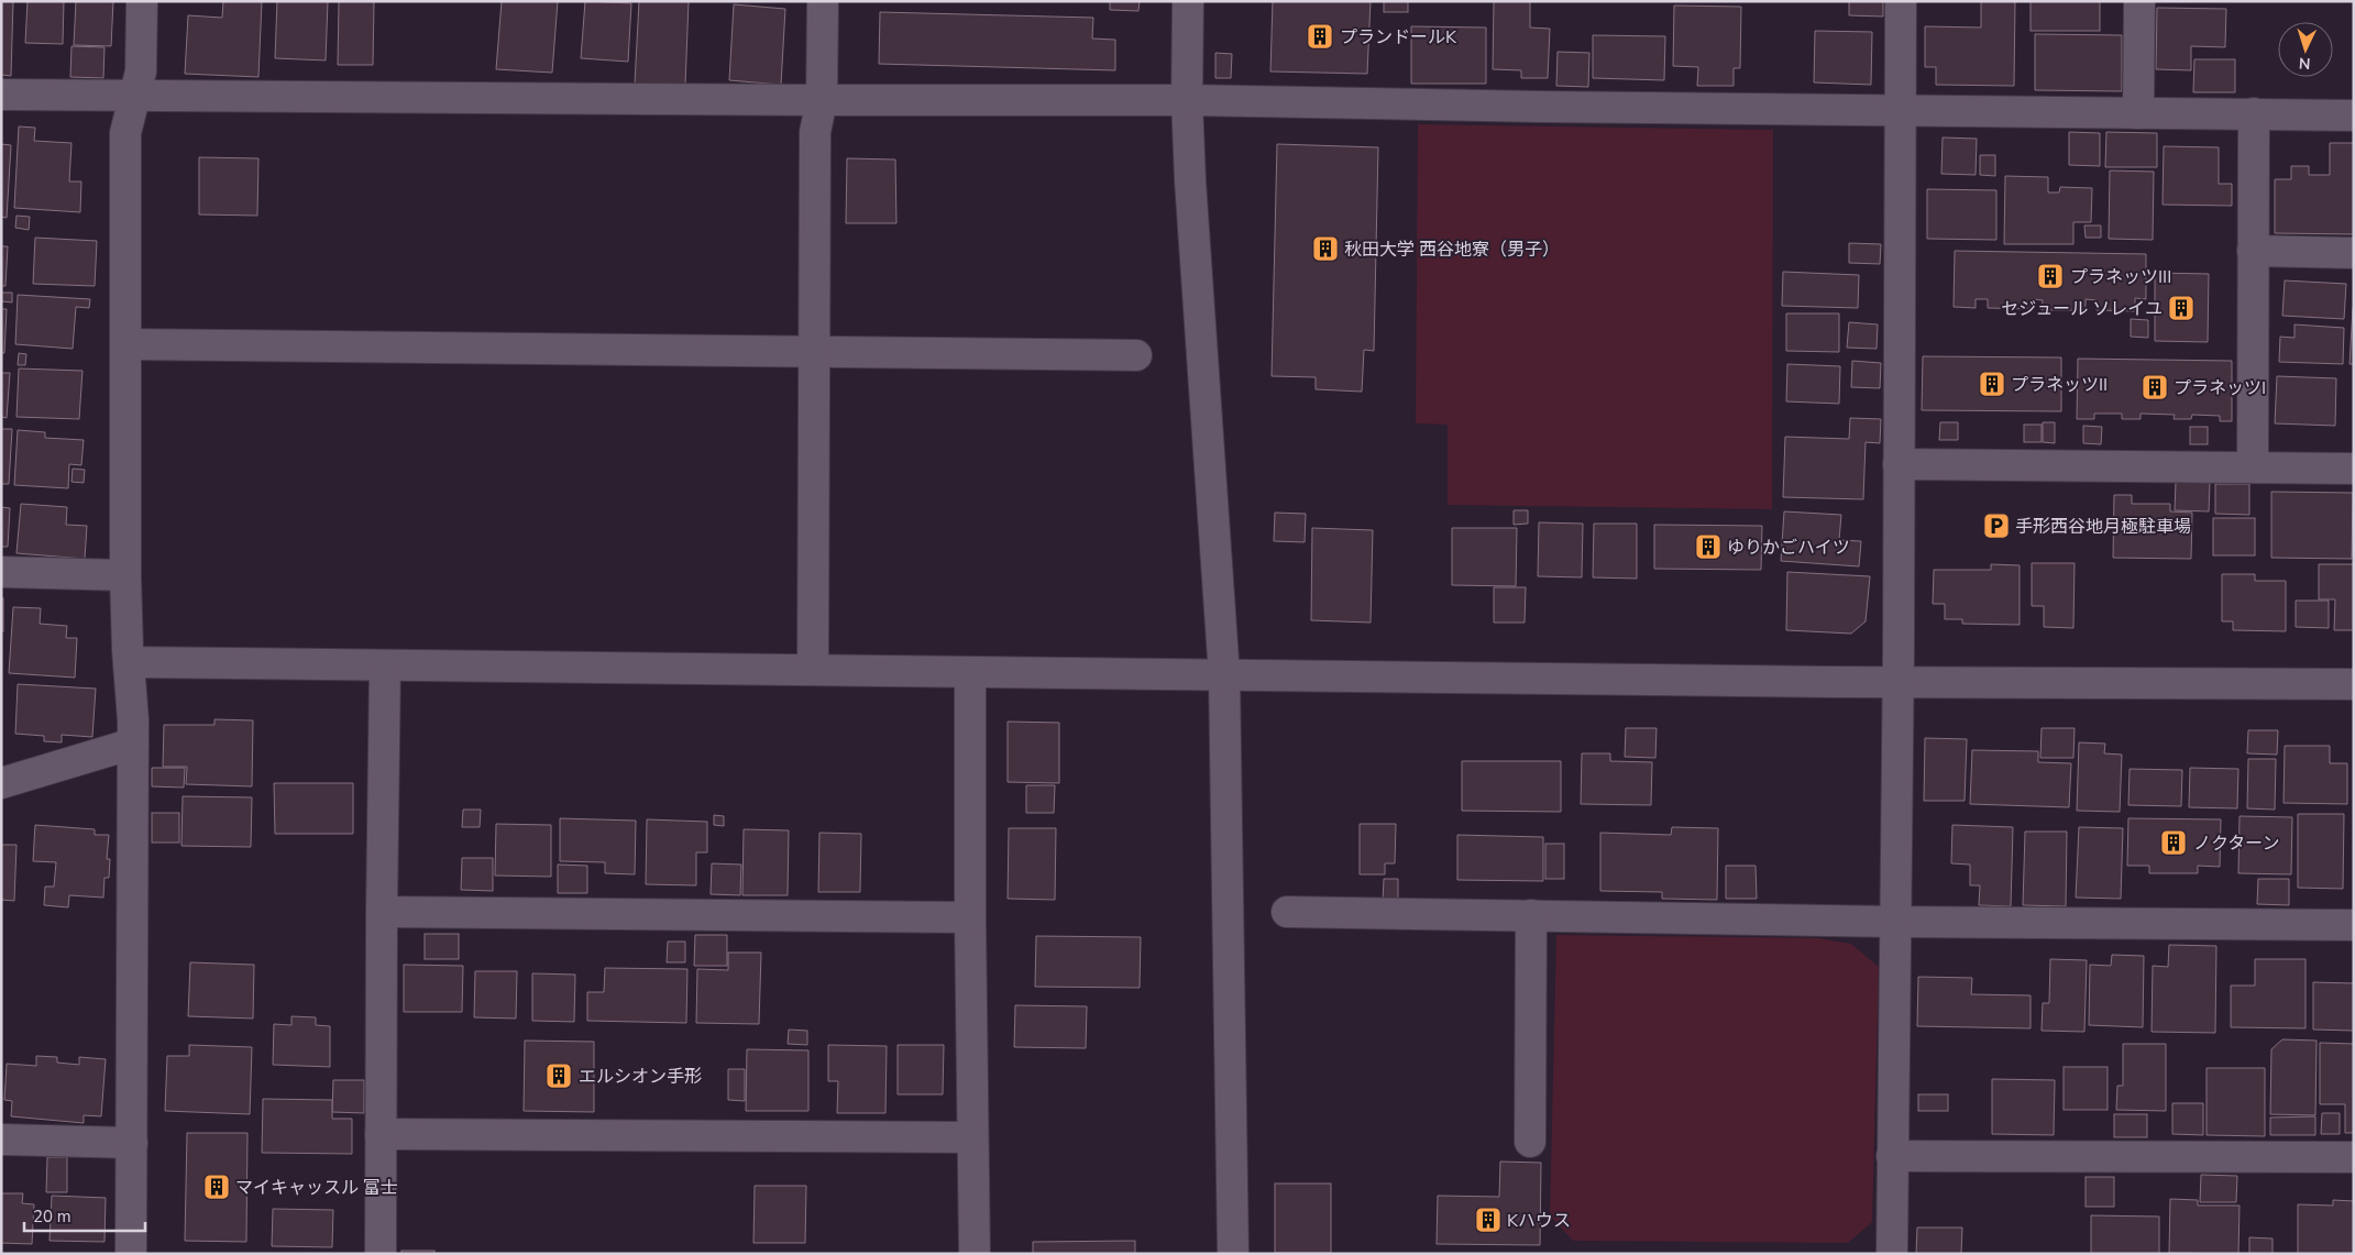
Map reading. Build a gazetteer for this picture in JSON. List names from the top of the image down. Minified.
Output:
{"places":{"building":["プランドールK","秋田大学 西谷地寮（男子）","プラネッツIII","セジュール ソレイユ","プラネッツII","プラネッツI","ゆりかごハイツ","ノクターン","エルシオン手形","マイキャッスル 富士","Kハウス"],"parking":["手形西谷地月極駐車場"]},"scale_bar":"20 m","north":"bottom"}
